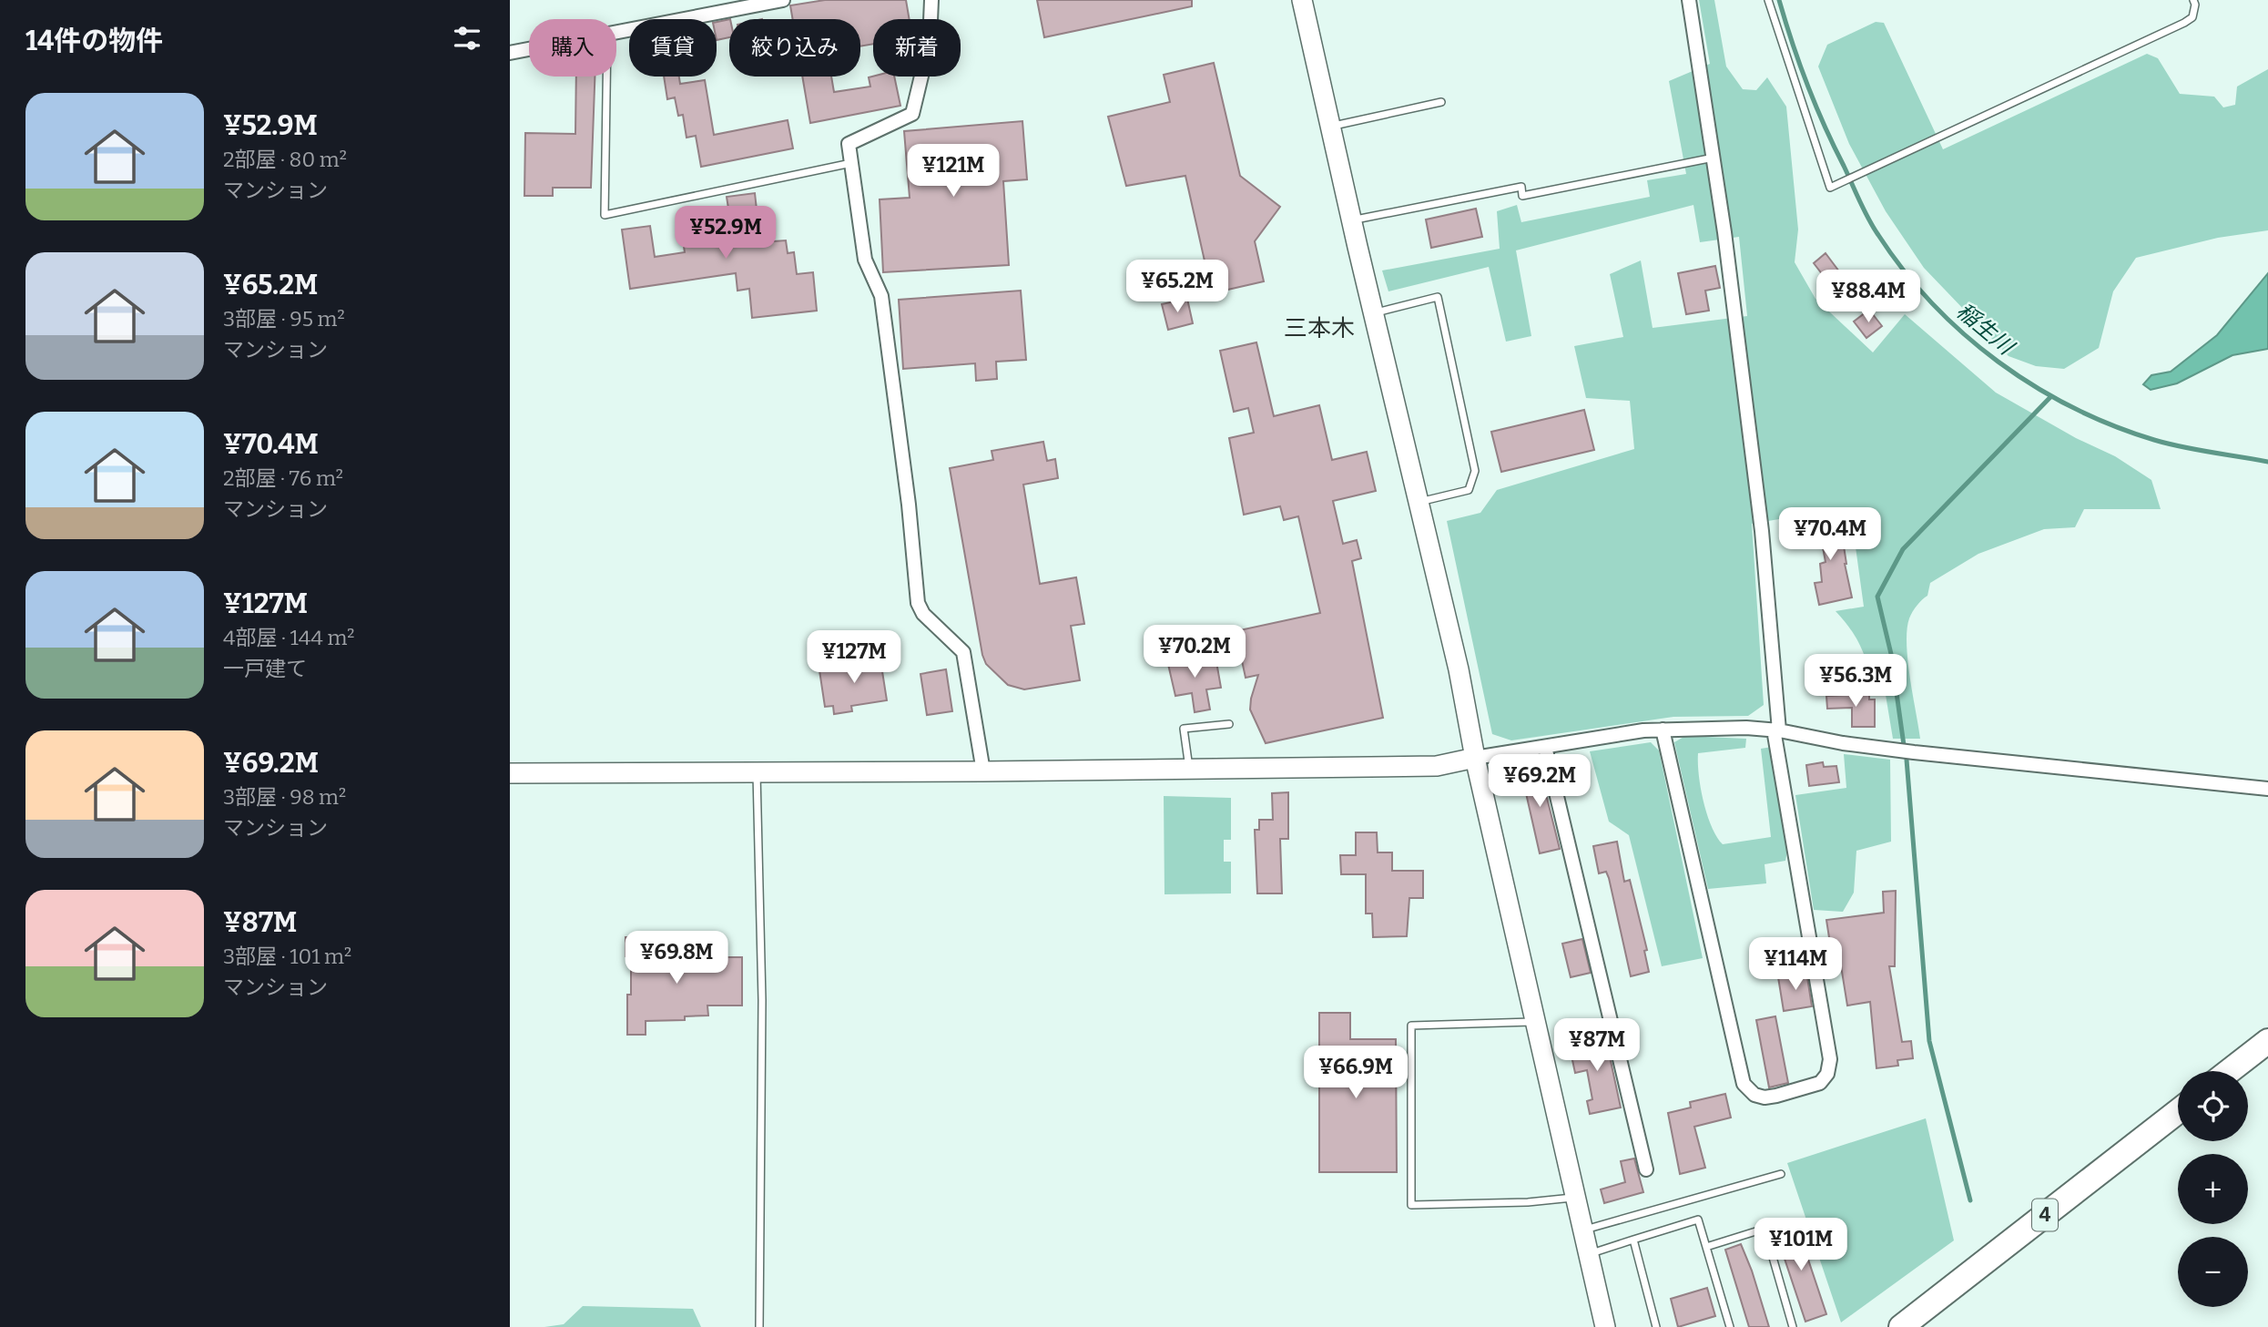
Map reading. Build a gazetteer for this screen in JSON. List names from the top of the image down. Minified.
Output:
{"streets":{"highway":["4"]},"districts":["三本木"],"water":["稲生川"],"page":{"heading":"14件の物件","chip":["購入","賃貸","絞り込み","新着"],"list":[{"name":"¥52.9M","note":"2部屋 · 80 m² · マンション"},{"name":"¥65.2M","note":"3部屋 · 95 m² · マンション"},{"name":"¥70.4M","note":"2部屋 · 76 m² · マンション"},{"name":"¥127M","note":"4部屋 · 144 m² · 一戸建て"},{"name":"¥69.2M","note":"3部屋 · 98 m² · マンション"},{"name":"¥87M","note":"3部屋 · 101 m² · マンション"}],"price":["¥121M","¥52.9M","¥65.2M","¥88.4M","¥70.4M","¥70.2M","¥127M","¥56.3M","¥69.2M","¥69.8M","¥114M","¥87M","¥66.9M","¥101M"],"map_buttons":["+","−"]}}
